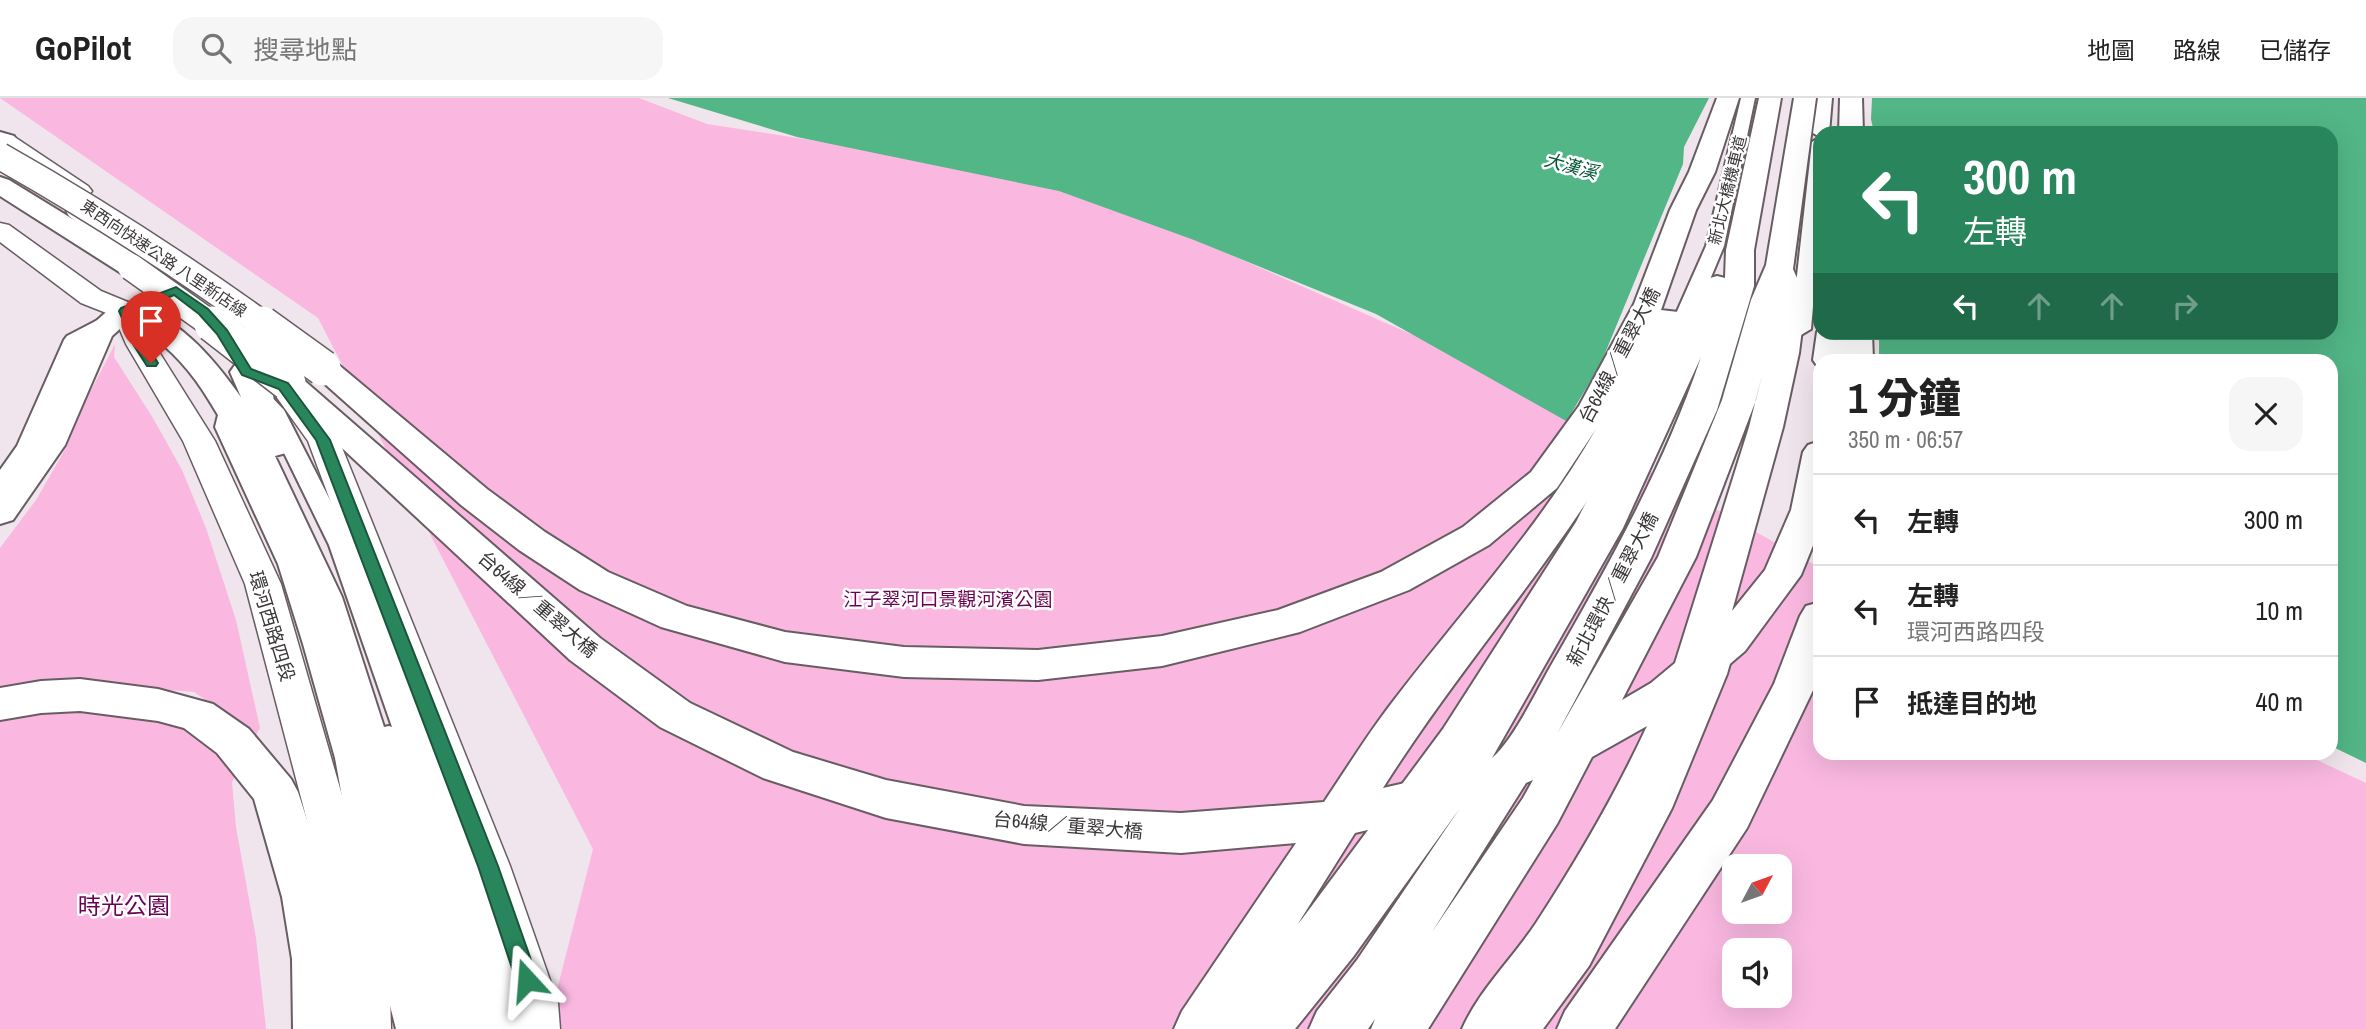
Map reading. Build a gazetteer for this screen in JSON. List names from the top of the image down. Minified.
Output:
{"streets":{"main road":["東西向快速公路 八里新店線","台64線／重翠大橋","新北環快／重翠大橋","環河西路四段"],"street":["新北大橋機車道"]},"crossings":[["東西向快速公路 八里新店線","台64線／重翠大橋"]],"water":["大漢溪"],"parks":["江子翠河口景觀河濱公園","時光公園"],"north":"top right","page":{"header":"GoPilot","search":"搜尋地點","nav":["地圖","路線","已儲存"],"turn":["300 m","左轉"],"heading":["1 分鐘","350 m · 06:57"],"list":[{"name":"左轉","value":"300 m"},{"name":"左轉","note":"環河西路四段","value":"10 m"},{"name":"抵達目的地","value":"40 m"}]}}
